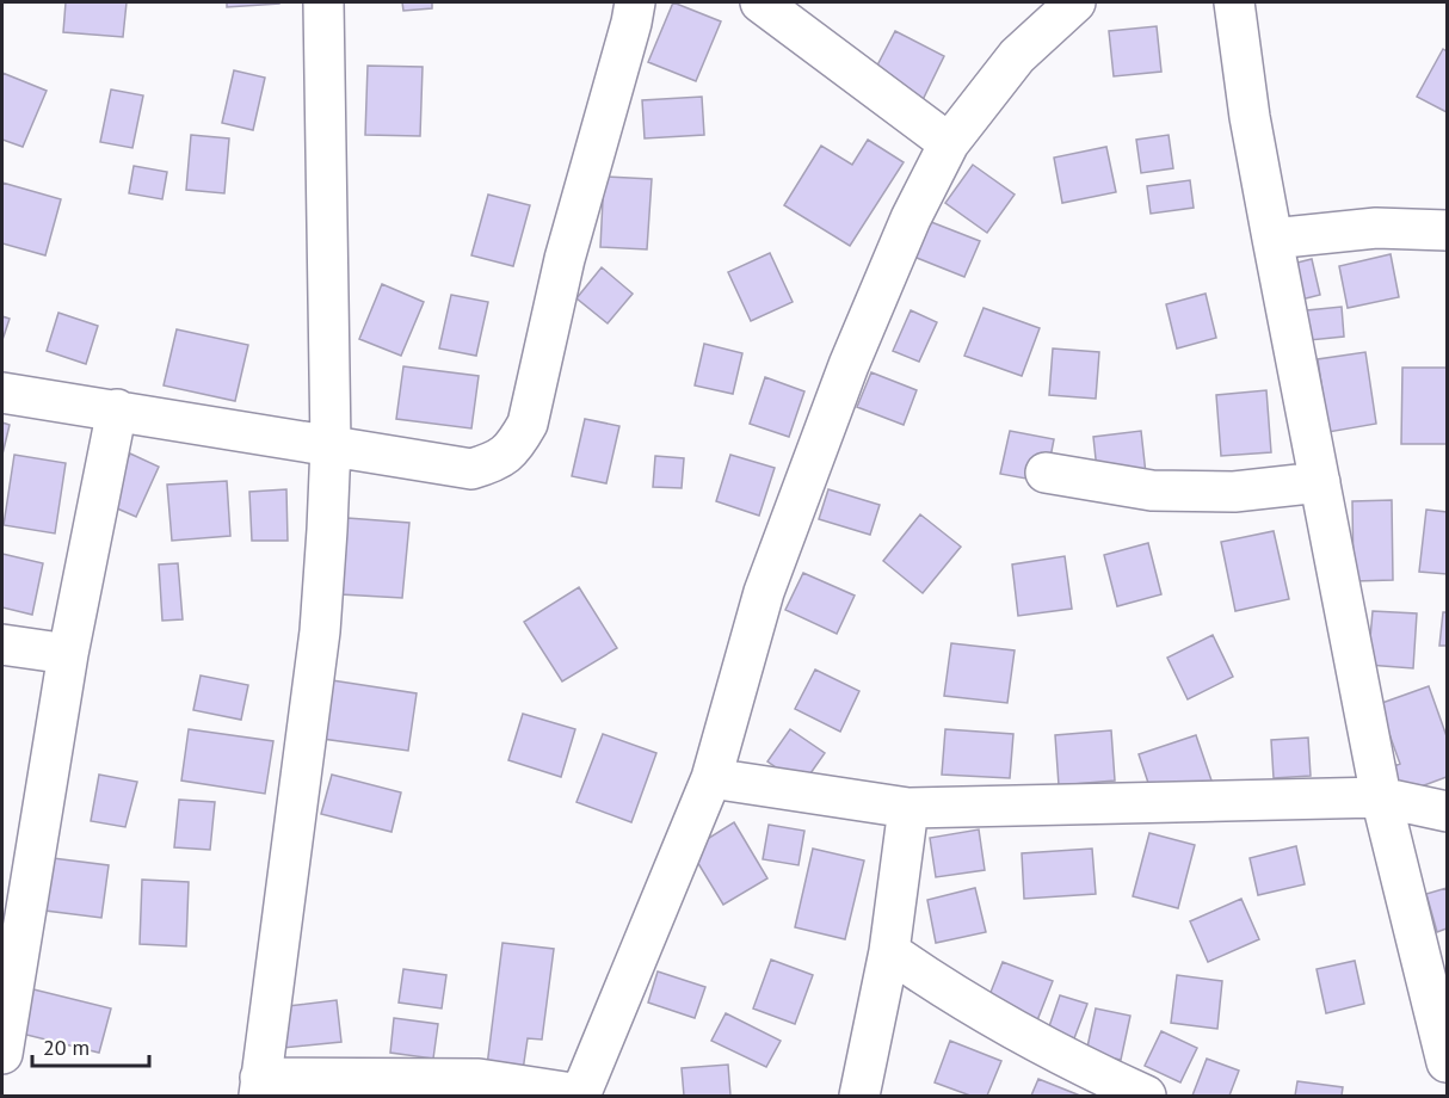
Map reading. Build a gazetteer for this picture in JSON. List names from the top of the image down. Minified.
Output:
{"scale_bar":"20 m"}
